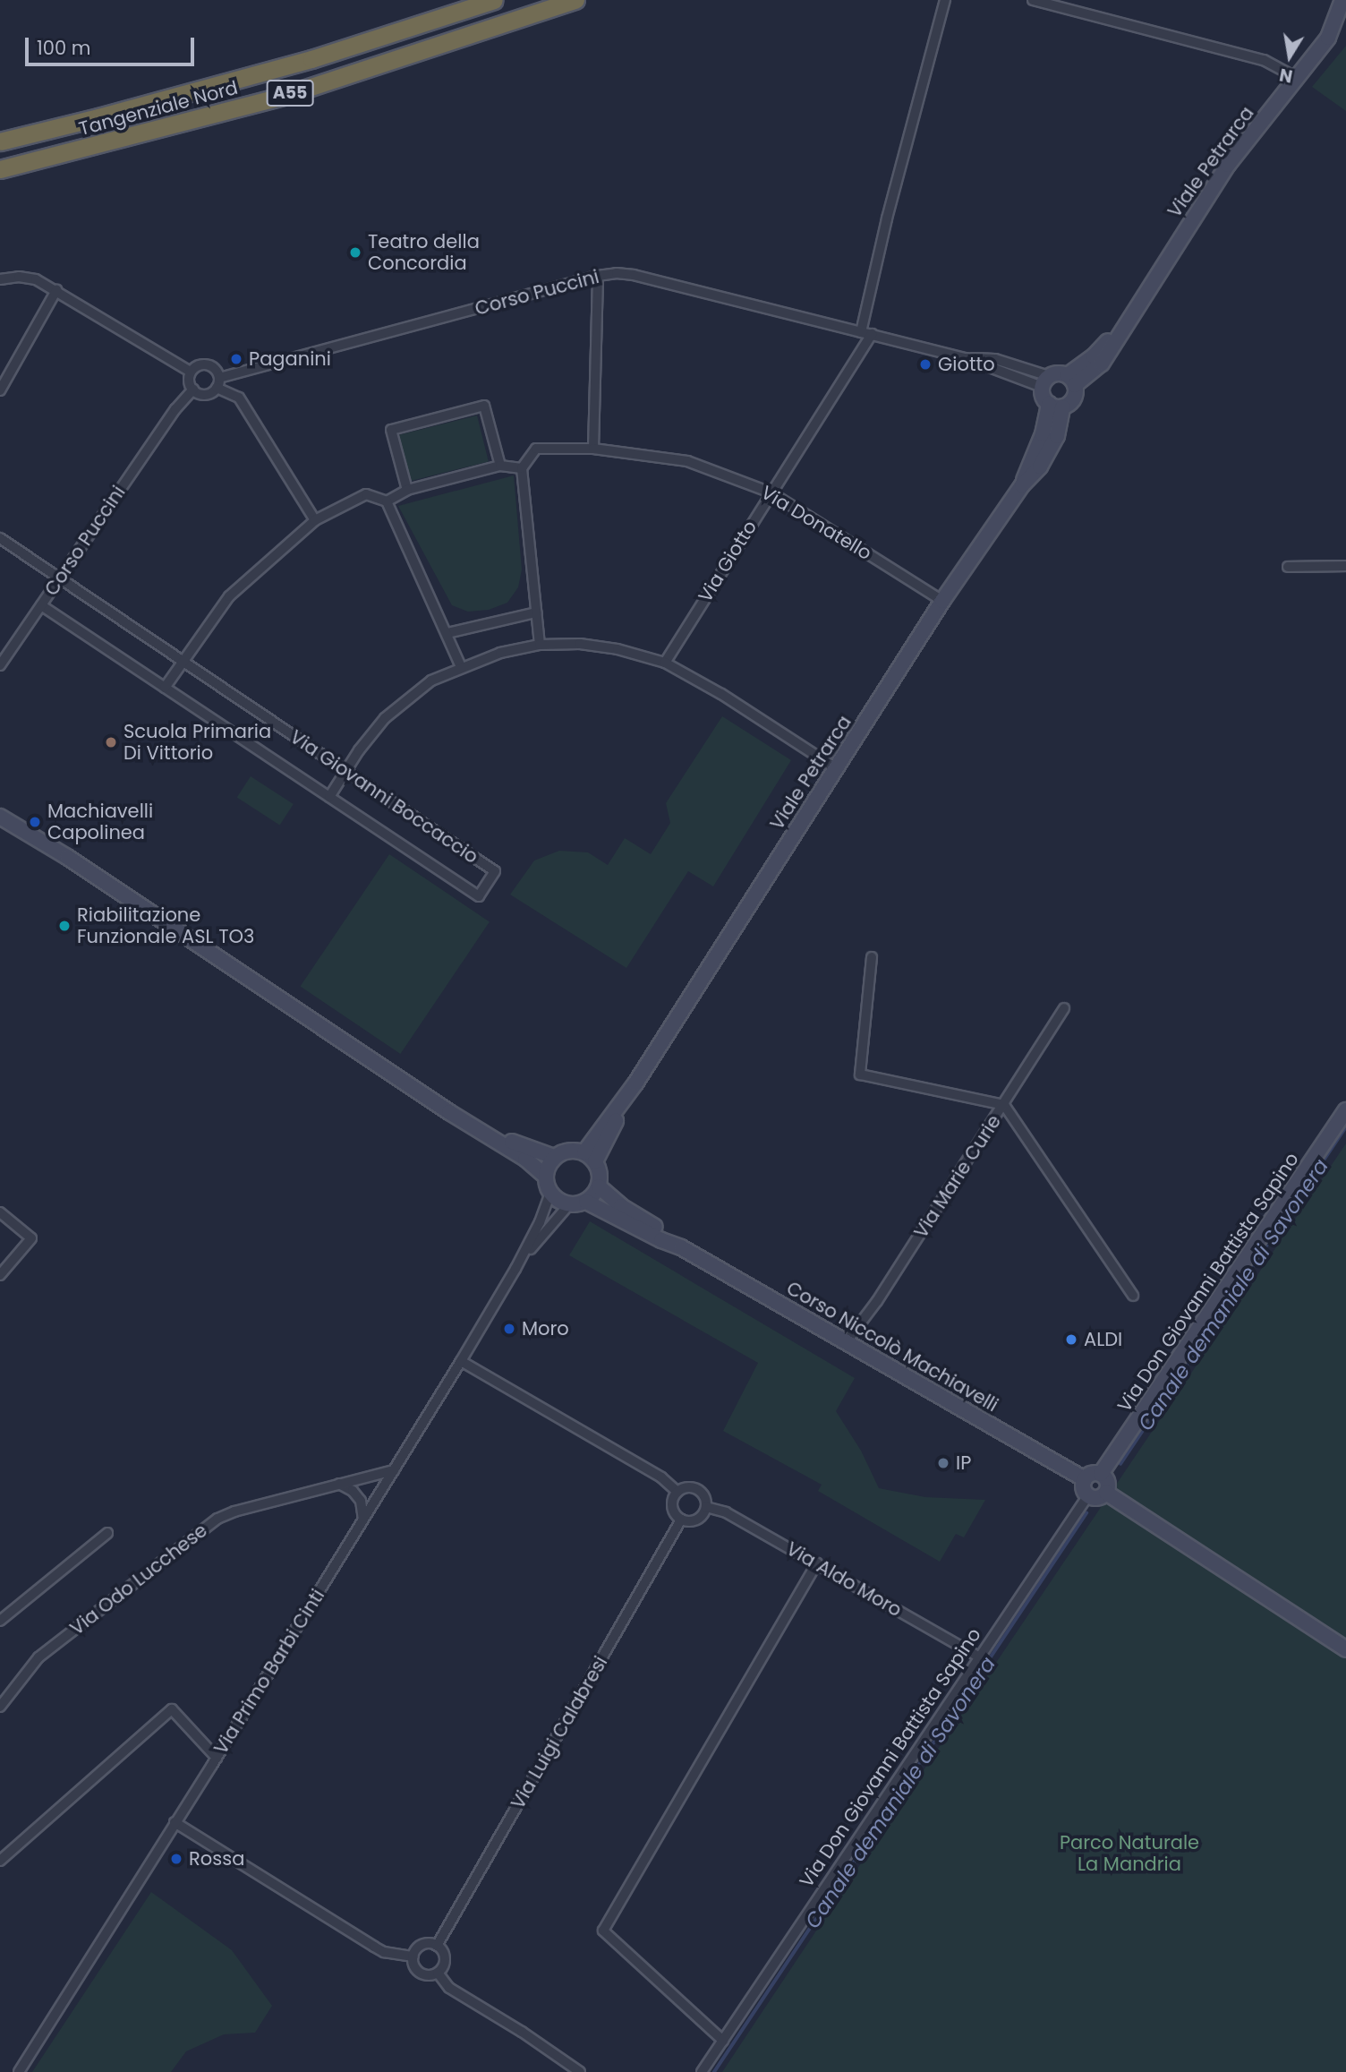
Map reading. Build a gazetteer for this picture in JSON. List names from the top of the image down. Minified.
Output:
{"streets":{"highway":["A55","Tangenziale Nord"],"street":["Viale Petrarca","Corso Puccini","Via Donatello","Via Giotto","Via Giovanni Boccaccio","Via Marie Curie","Via Don Giovanni Battista Sapino","Corso Niccolò Machiavelli","Via Odo Lucchese","Via Aldo Moro","Via Primo Barbi Cinti","Via Luigi Calabresi"]},"crossings":[["Viale Petrarca","Corso Puccini"],["Viale Petrarca","Via Donatello"],["Viale Petrarca","Corso Niccolò Machiavelli"],["Viale Petrarca","Via Primo Barbi Cinti"],["Corso Puccini","Via Giotto"],["Corso Puccini","Via Giovanni Boccaccio"],["Via Donatello","Via Giotto"],["Via Marie Curie","Corso Niccolò Machiavelli"],["Via Don Giovanni Battista Sapino","Corso Niccolò Machiavelli"],["Via Don Giovanni Battista Sapino","Via Aldo Moro"],["Corso Niccolò Machiavelli","Via Primo Barbi Cinti"],["Via Odo Lucchese","Via Primo Barbi Cinti"],["Via Aldo Moro","Via Luigi Calabresi"]],"water":["Canale demaniale di Savonera"],"parks":["Parco Naturale La Mandria"],"places":["Teatro della Concordia","Paganini","Giotto","Scuola Primaria Di Vittorio","Machiavelli Capolinea","Riabilitazione Funzionale ASL TO3","Moro","ALDI","IP","Rossa"],"scale_bar":"100 m","north":"bottom"}
